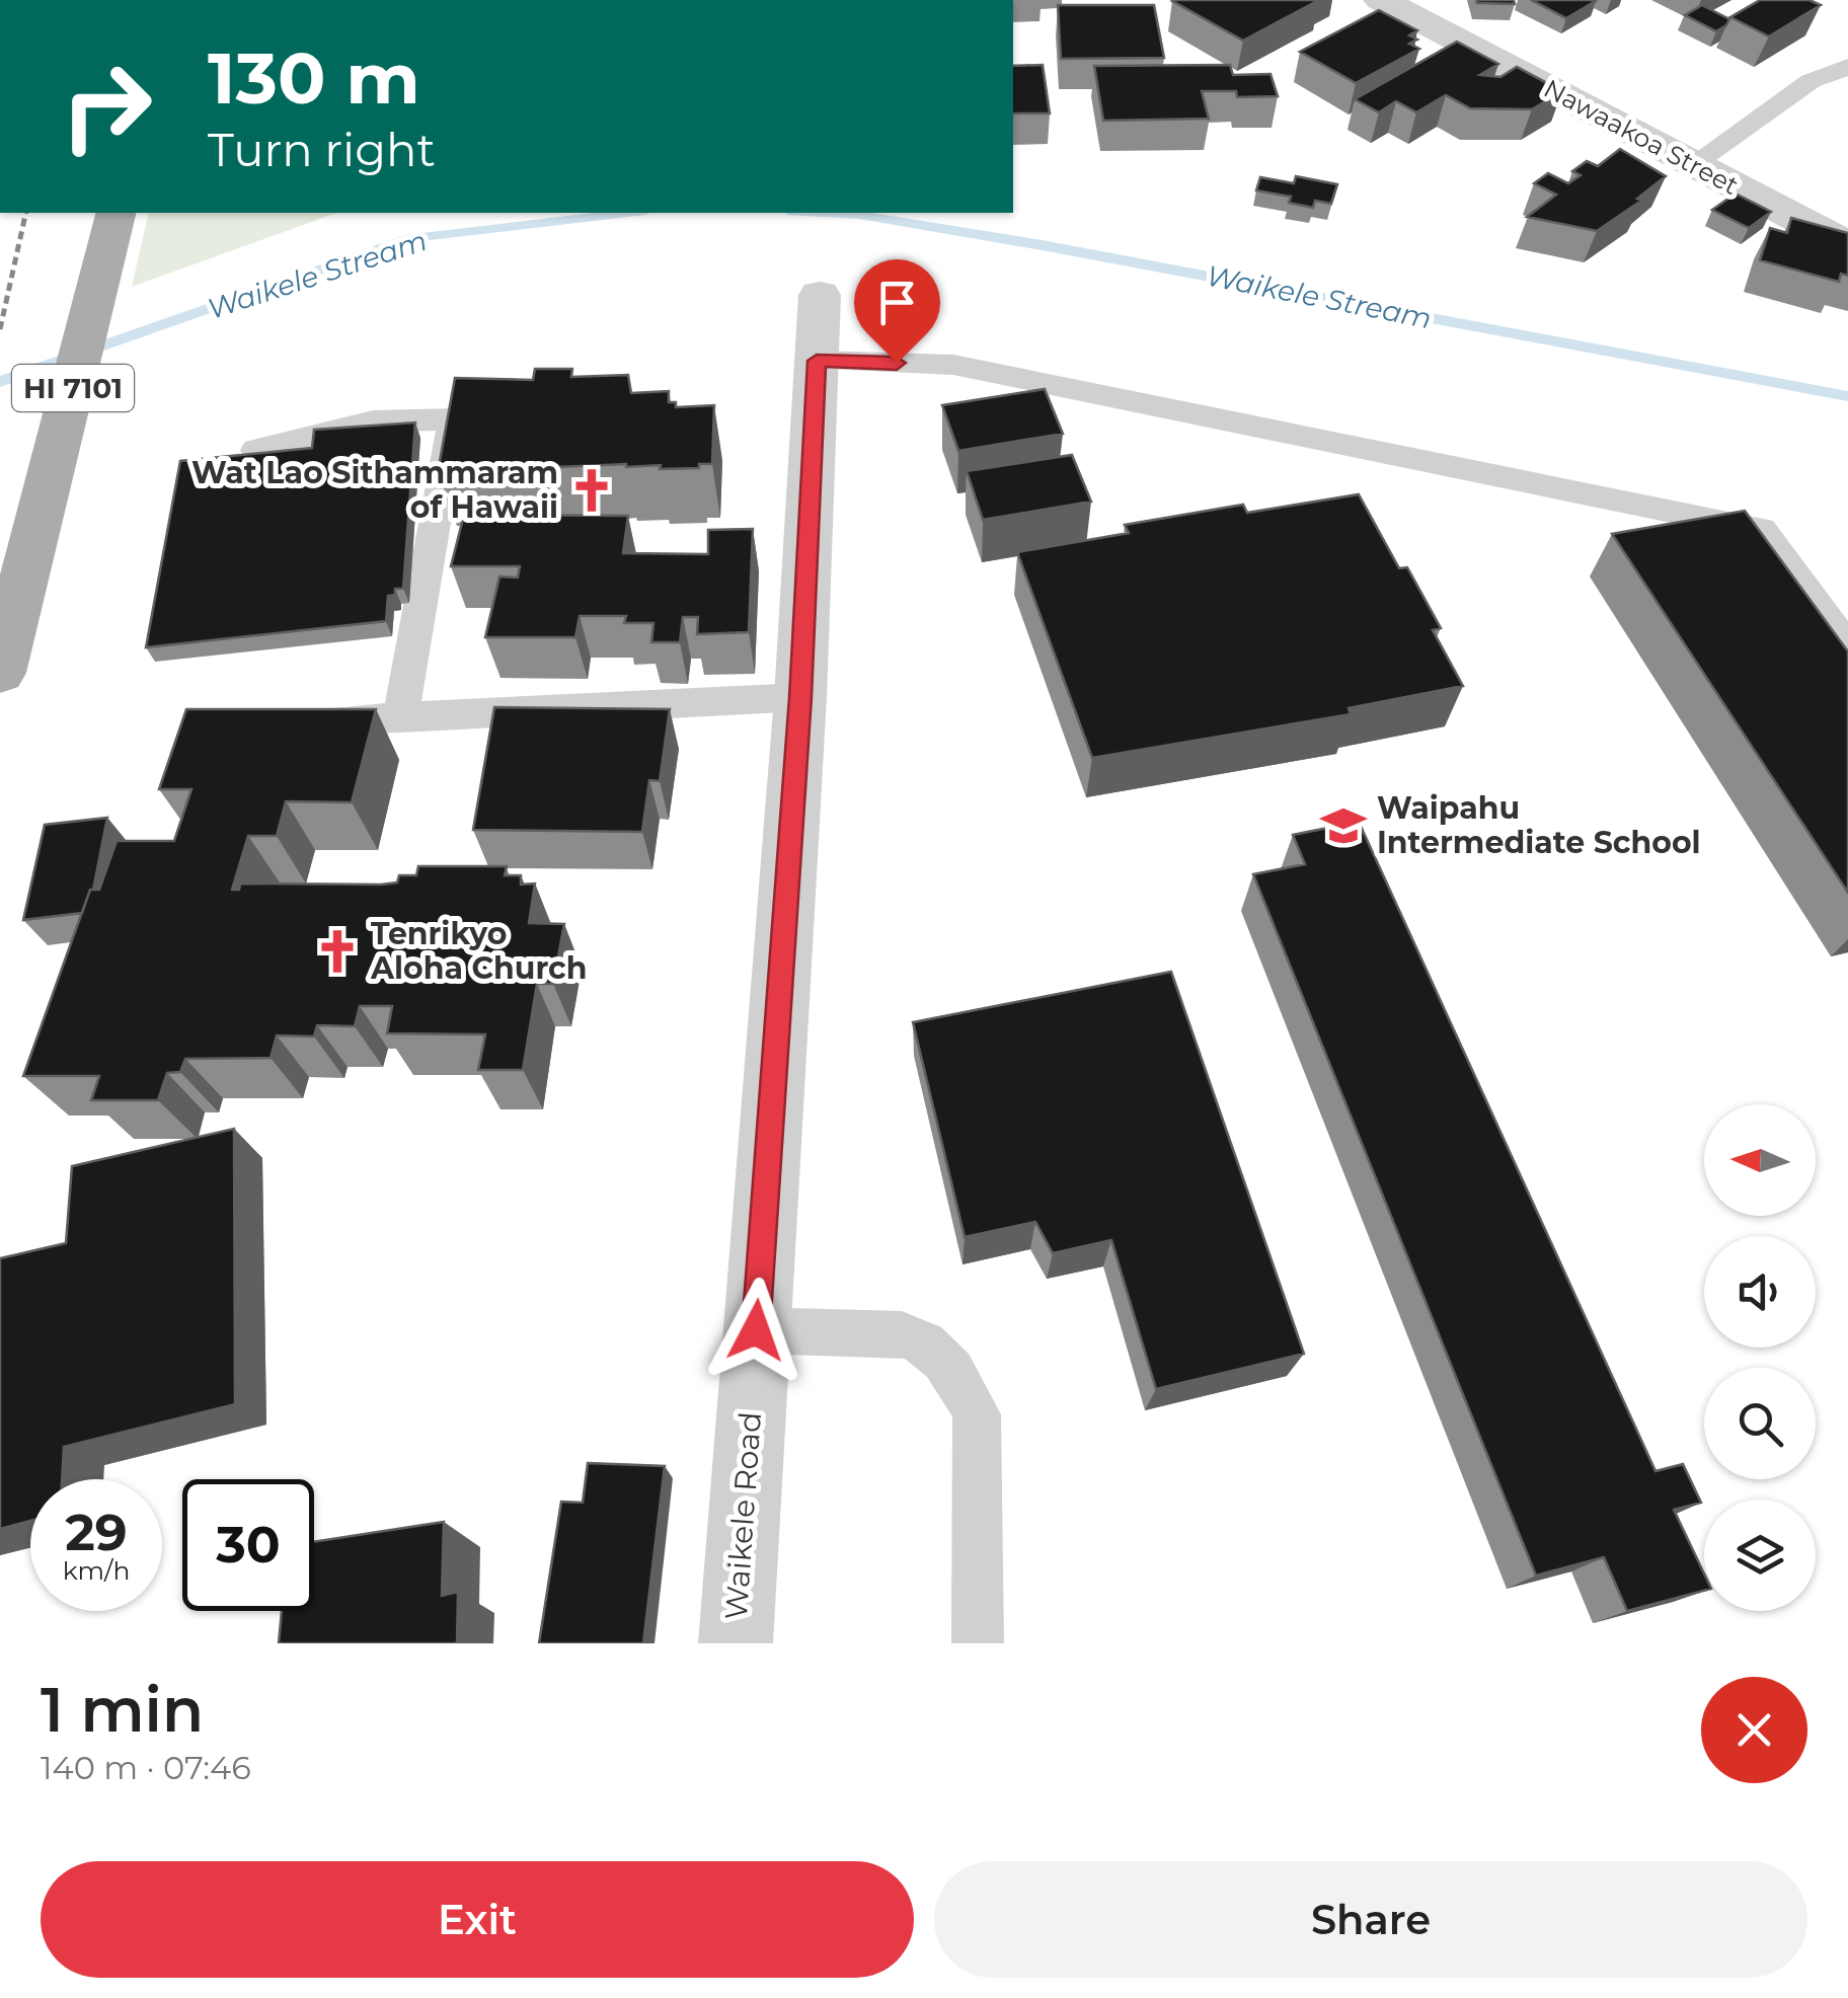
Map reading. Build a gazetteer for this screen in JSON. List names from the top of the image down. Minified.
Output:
{"streets":{"main road":["HI 7101"],"street":["Nawaakoa Street","Waikele Road"]},"water":["Waikele Stream"],"places":{"church":["Wat Lao Sithammaram of Hawaii","Tenrikyo Aloha Church"],"school or university":["Waipahu Intermediate School"]},"north":"left","page":{"turn":["130 m","Turn right"],"speed":"29 km/h","limit":"30","heading":["1 min","140 m · 07:46"],"buttons":["Exit","Share"]}}
